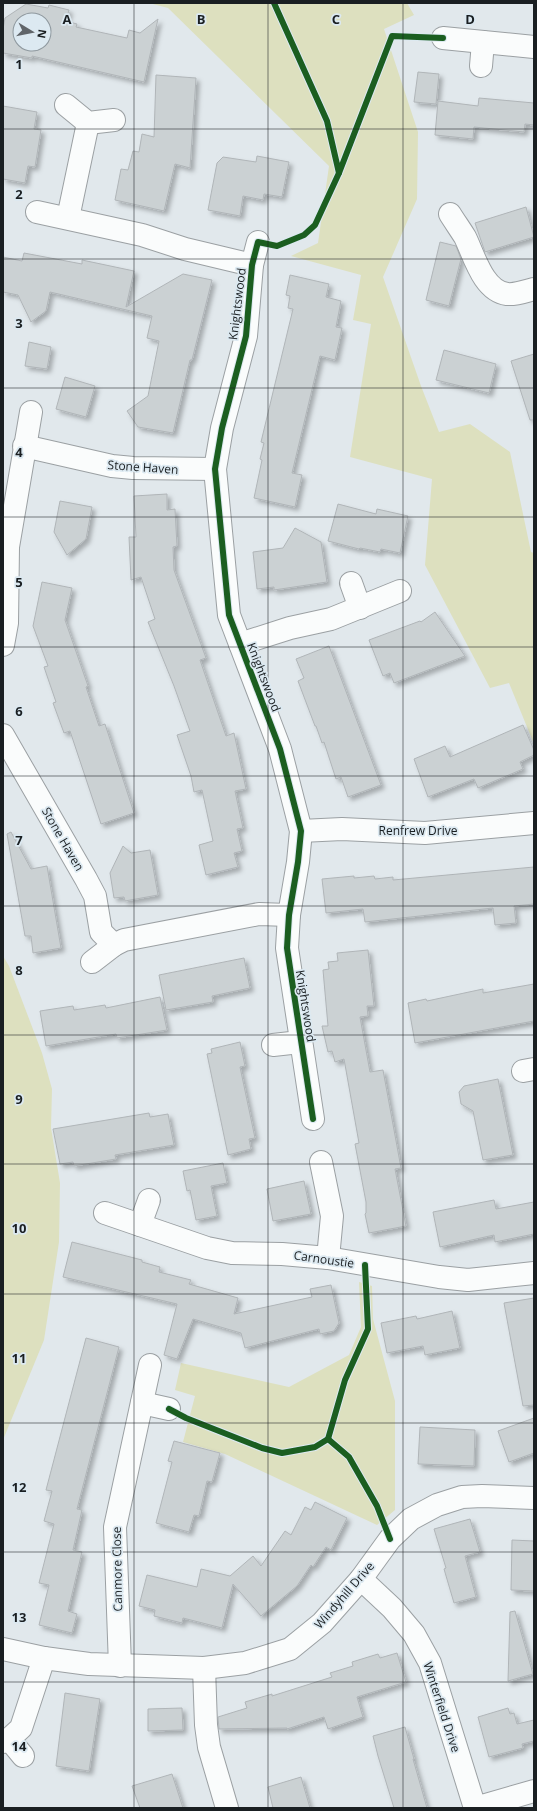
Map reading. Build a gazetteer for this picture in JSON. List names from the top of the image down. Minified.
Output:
{"streets":{"street":["Knightswood","Stone Haven","Renfrew Drive","Carnoustie","Canmore Close","Windyhill Drive","Winterfield Drive"]},"crossings":[["Knightswood","Stone Haven"],["Knightswood","Renfrew Drive"],["Canmore Close","Windyhill Drive"],["Windyhill Drive","Winterfield Drive"]],"north":"right","grid":{"columns":["A","B","C","D"],"rows":["1","2","3","4","5","6","7","8","9","10","11","12","13","14"]}}
